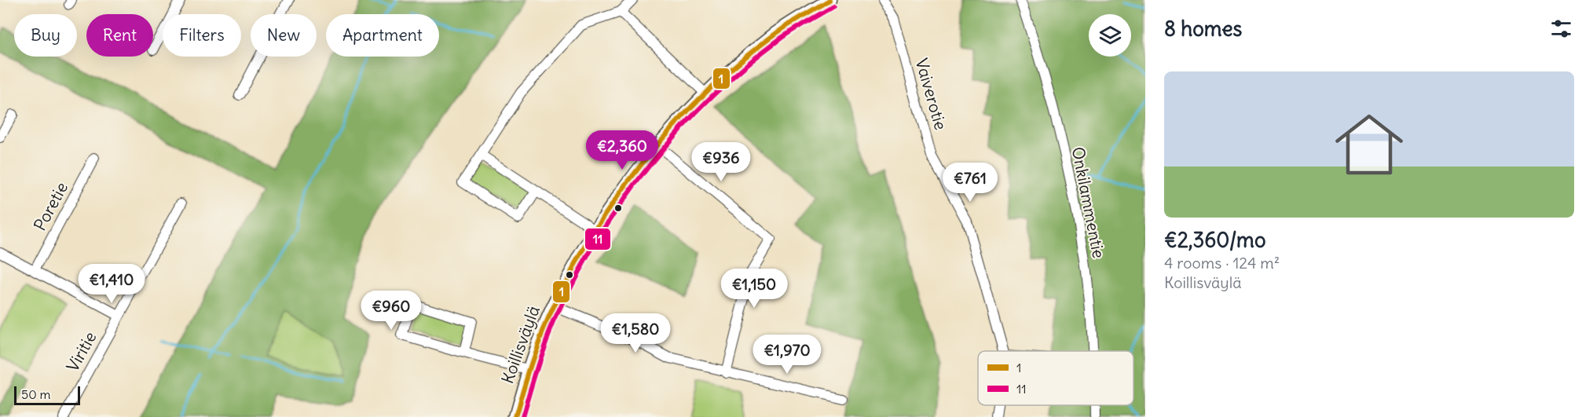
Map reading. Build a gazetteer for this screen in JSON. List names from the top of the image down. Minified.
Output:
{"streets":{"street":["Vaiverotie","Onkilammentie","Poretie","Koillisväylä","Viritie"]},"lines":["transit line 1","transit line 11"],"legend":["1","11"],"scale_bar":"50 m","page":{"heading":"8 homes","chip":["Buy","Rent","Filters","New","Apartment"],"list":[{"name":"€2,360/mo","note":"4 rooms · 124 m² · Koillisväylä"}],"price":["€2,360","€936","€761","€1,410","€1,150","€960","€1,580","€1,970"],"scale":"50 m"}}
